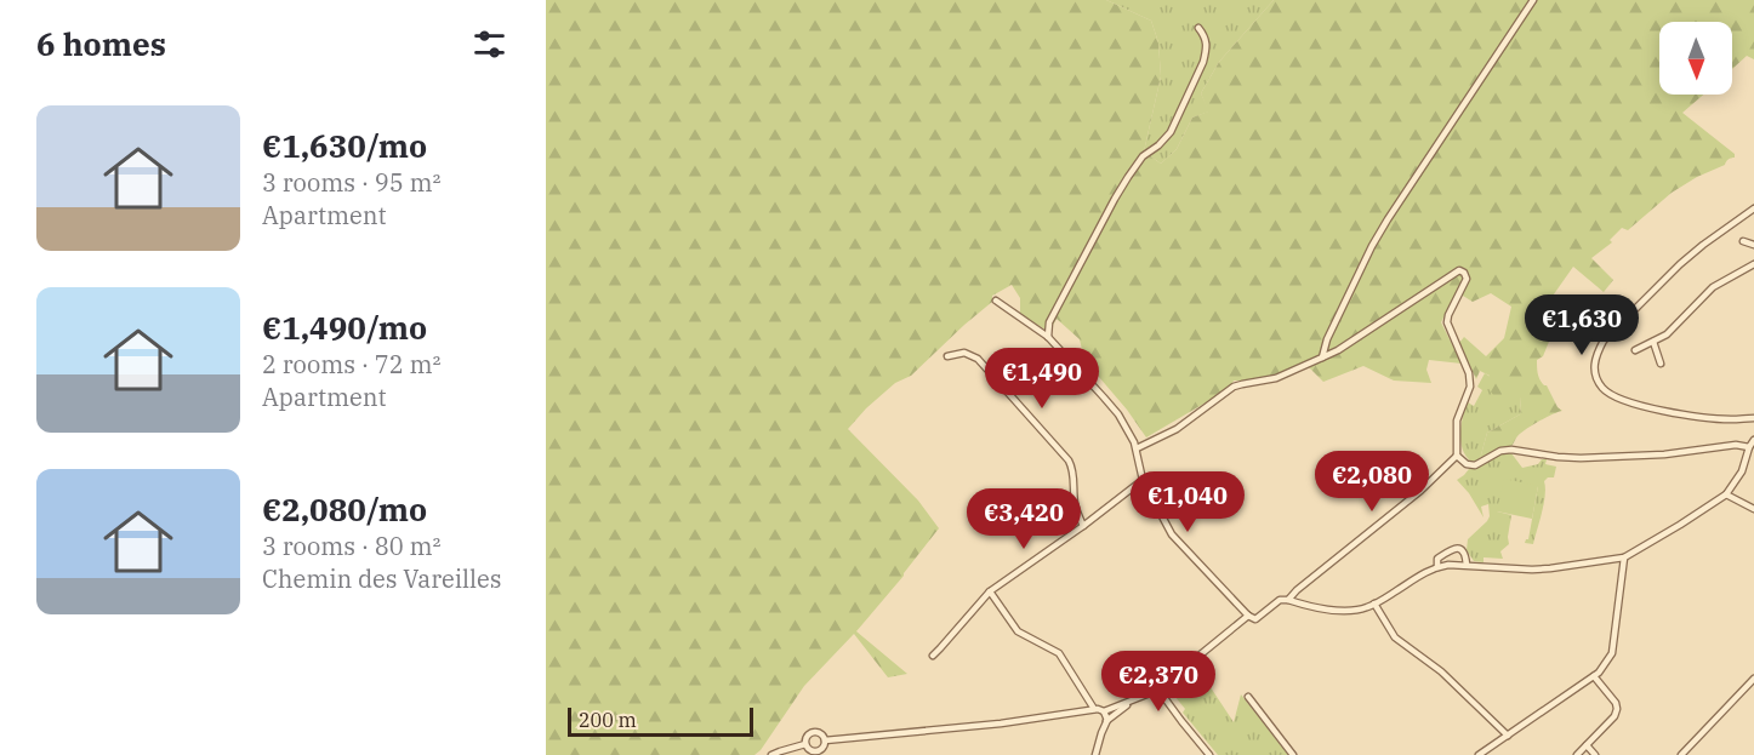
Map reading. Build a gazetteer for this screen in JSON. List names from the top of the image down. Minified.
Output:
{"scale_bar":"200 m","north":"bottom","page":{"heading":"6 homes","list":[{"name":"€1,630/mo","note":"3 rooms · 95 m² · Apartment"},{"name":"€1,490/mo","note":"2 rooms · 72 m² · Apartment"},{"name":"€2,080/mo","note":"3 rooms · 80 m² · Chemin des Vareilles"}],"price":["€1,630","€1,490","€2,080","€1,040","€3,420","€2,370"],"scale":"200 m"}}
